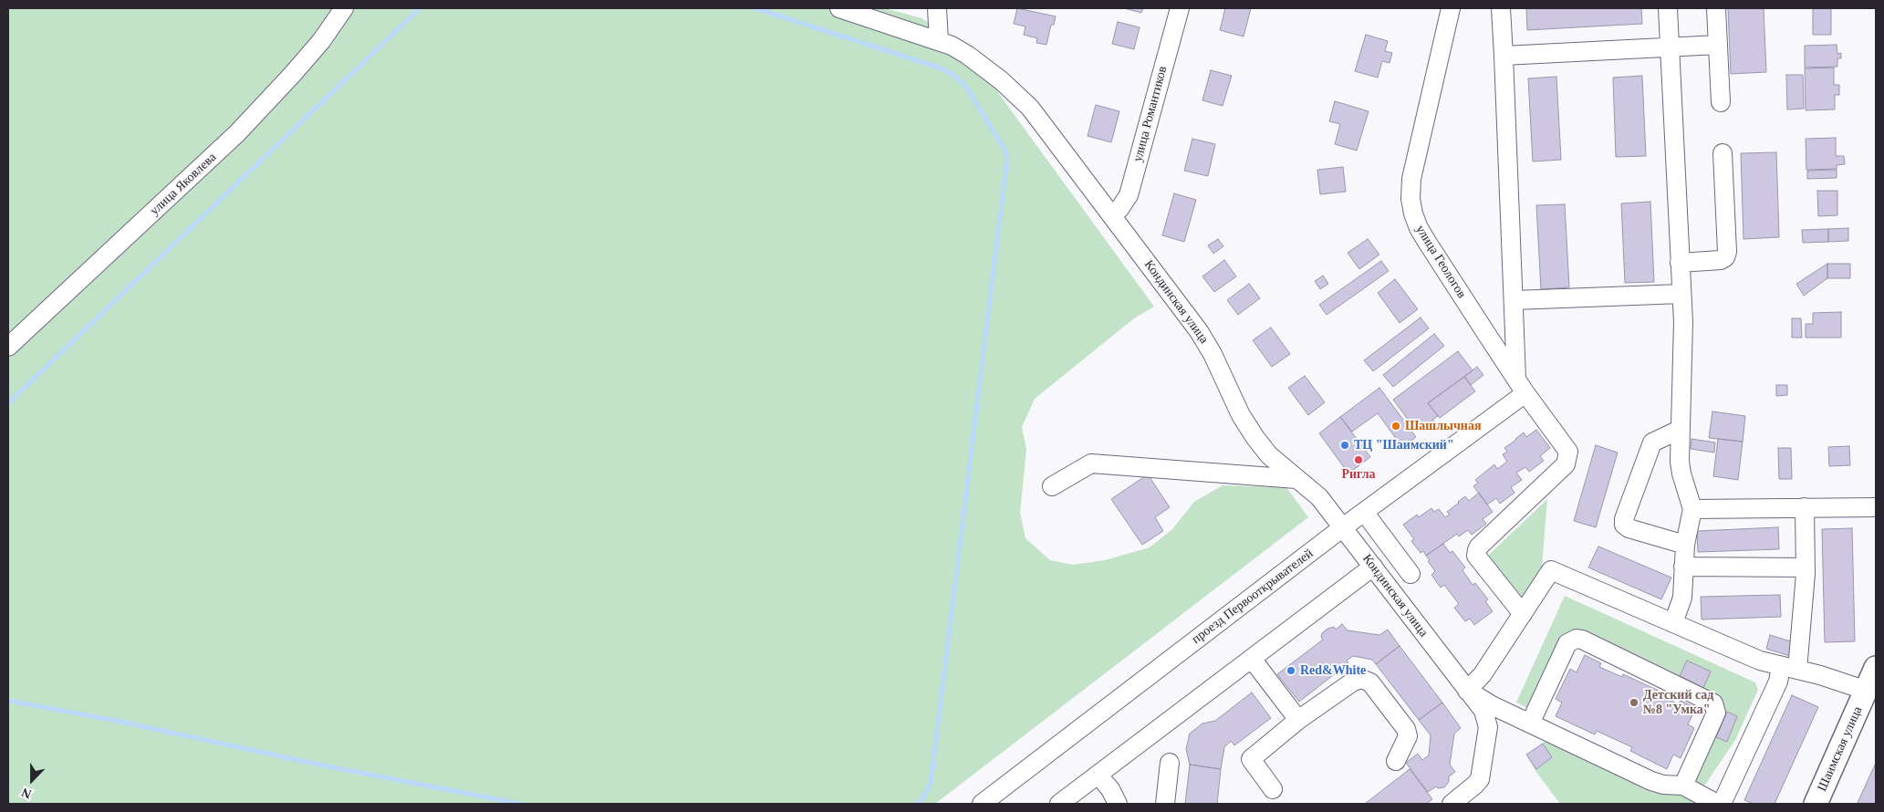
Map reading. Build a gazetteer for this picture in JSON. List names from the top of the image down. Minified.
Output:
{"streets":{"main road":["Шаимская улица"],"street":["улица Романтиков","улица Яковлева","улица Геологов","Кондинская улица","проезд Первооткрывателей"]},"crossings":[["улица Романтиков","Кондинская улица"],["улица Геологов","проезд Первооткрывателей"],["Кондинская улица","проезд Первооткрывателей"]],"places":["Шашлычная","ТЦ \"Шаимский\"","Ригла","Red&White","Детский сад №8 \"Умка\""],"north":"bottom"}
